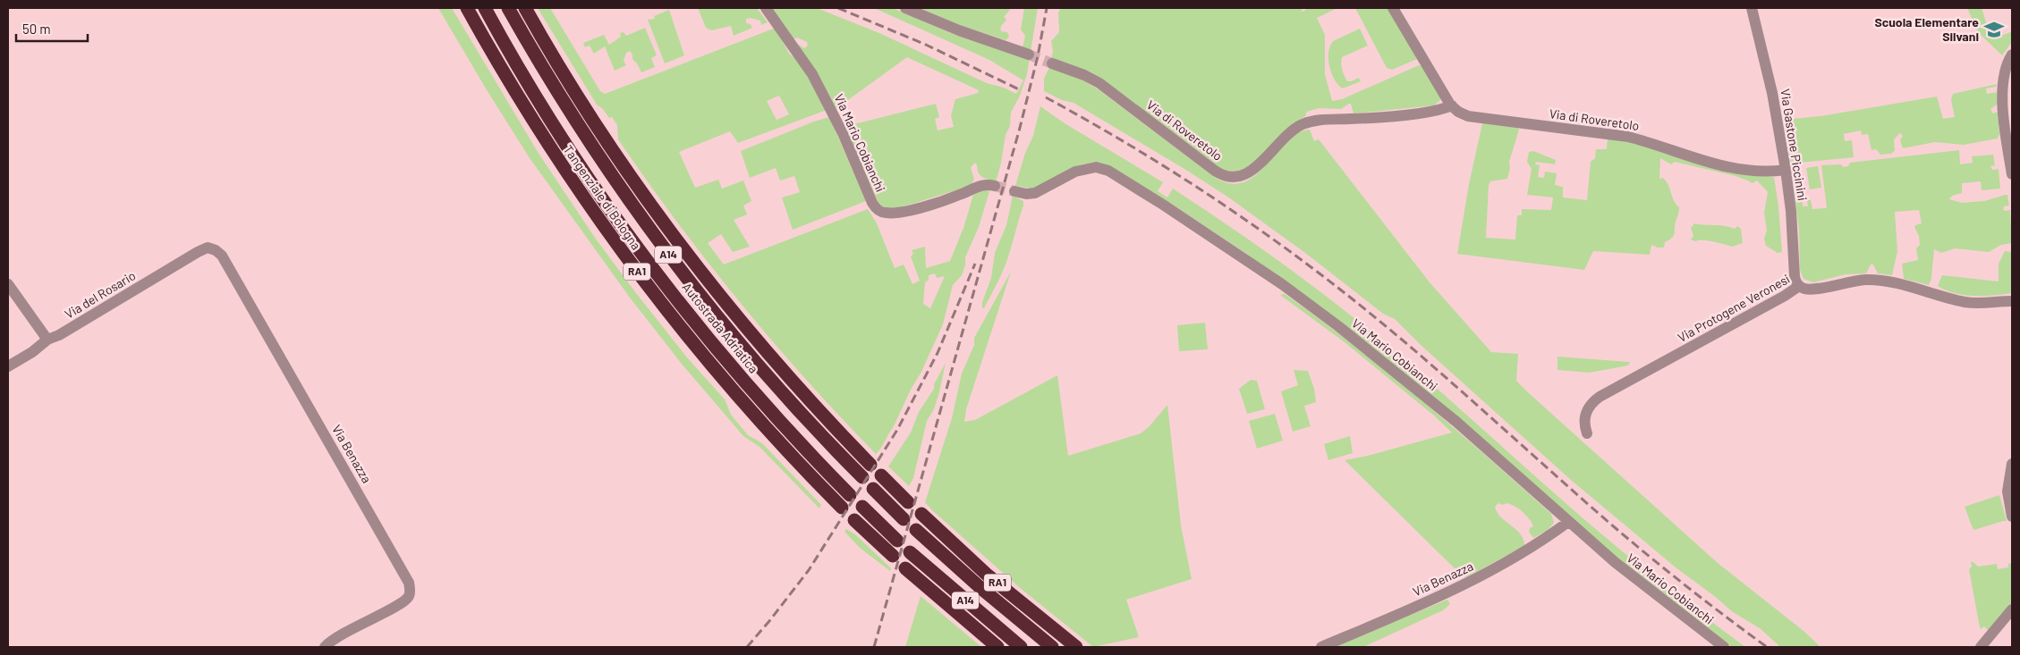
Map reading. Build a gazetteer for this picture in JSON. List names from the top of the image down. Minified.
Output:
{"streets":{"highway":["Tangenziale di Bologna","A14","RA1","Autostrada Adriatica"],"street":["Via di Roveretolo","Via Mario Cobianchi","Via Gastone Piccinini","Via del Rosario","Via Protogene Veronesi","Via Benazza"]},"crossings":[["Via di Roveretolo","Via Gastone Piccinini"],["Via Mario Cobianchi","Via Benazza"],["Via Gastone Piccinini","Via Protogene Veronesi"],["Via del Rosario","Via Benazza"]],"places":{"school or university":["Scuola Elementare Silvani"]},"scale_bar":"50 m"}
